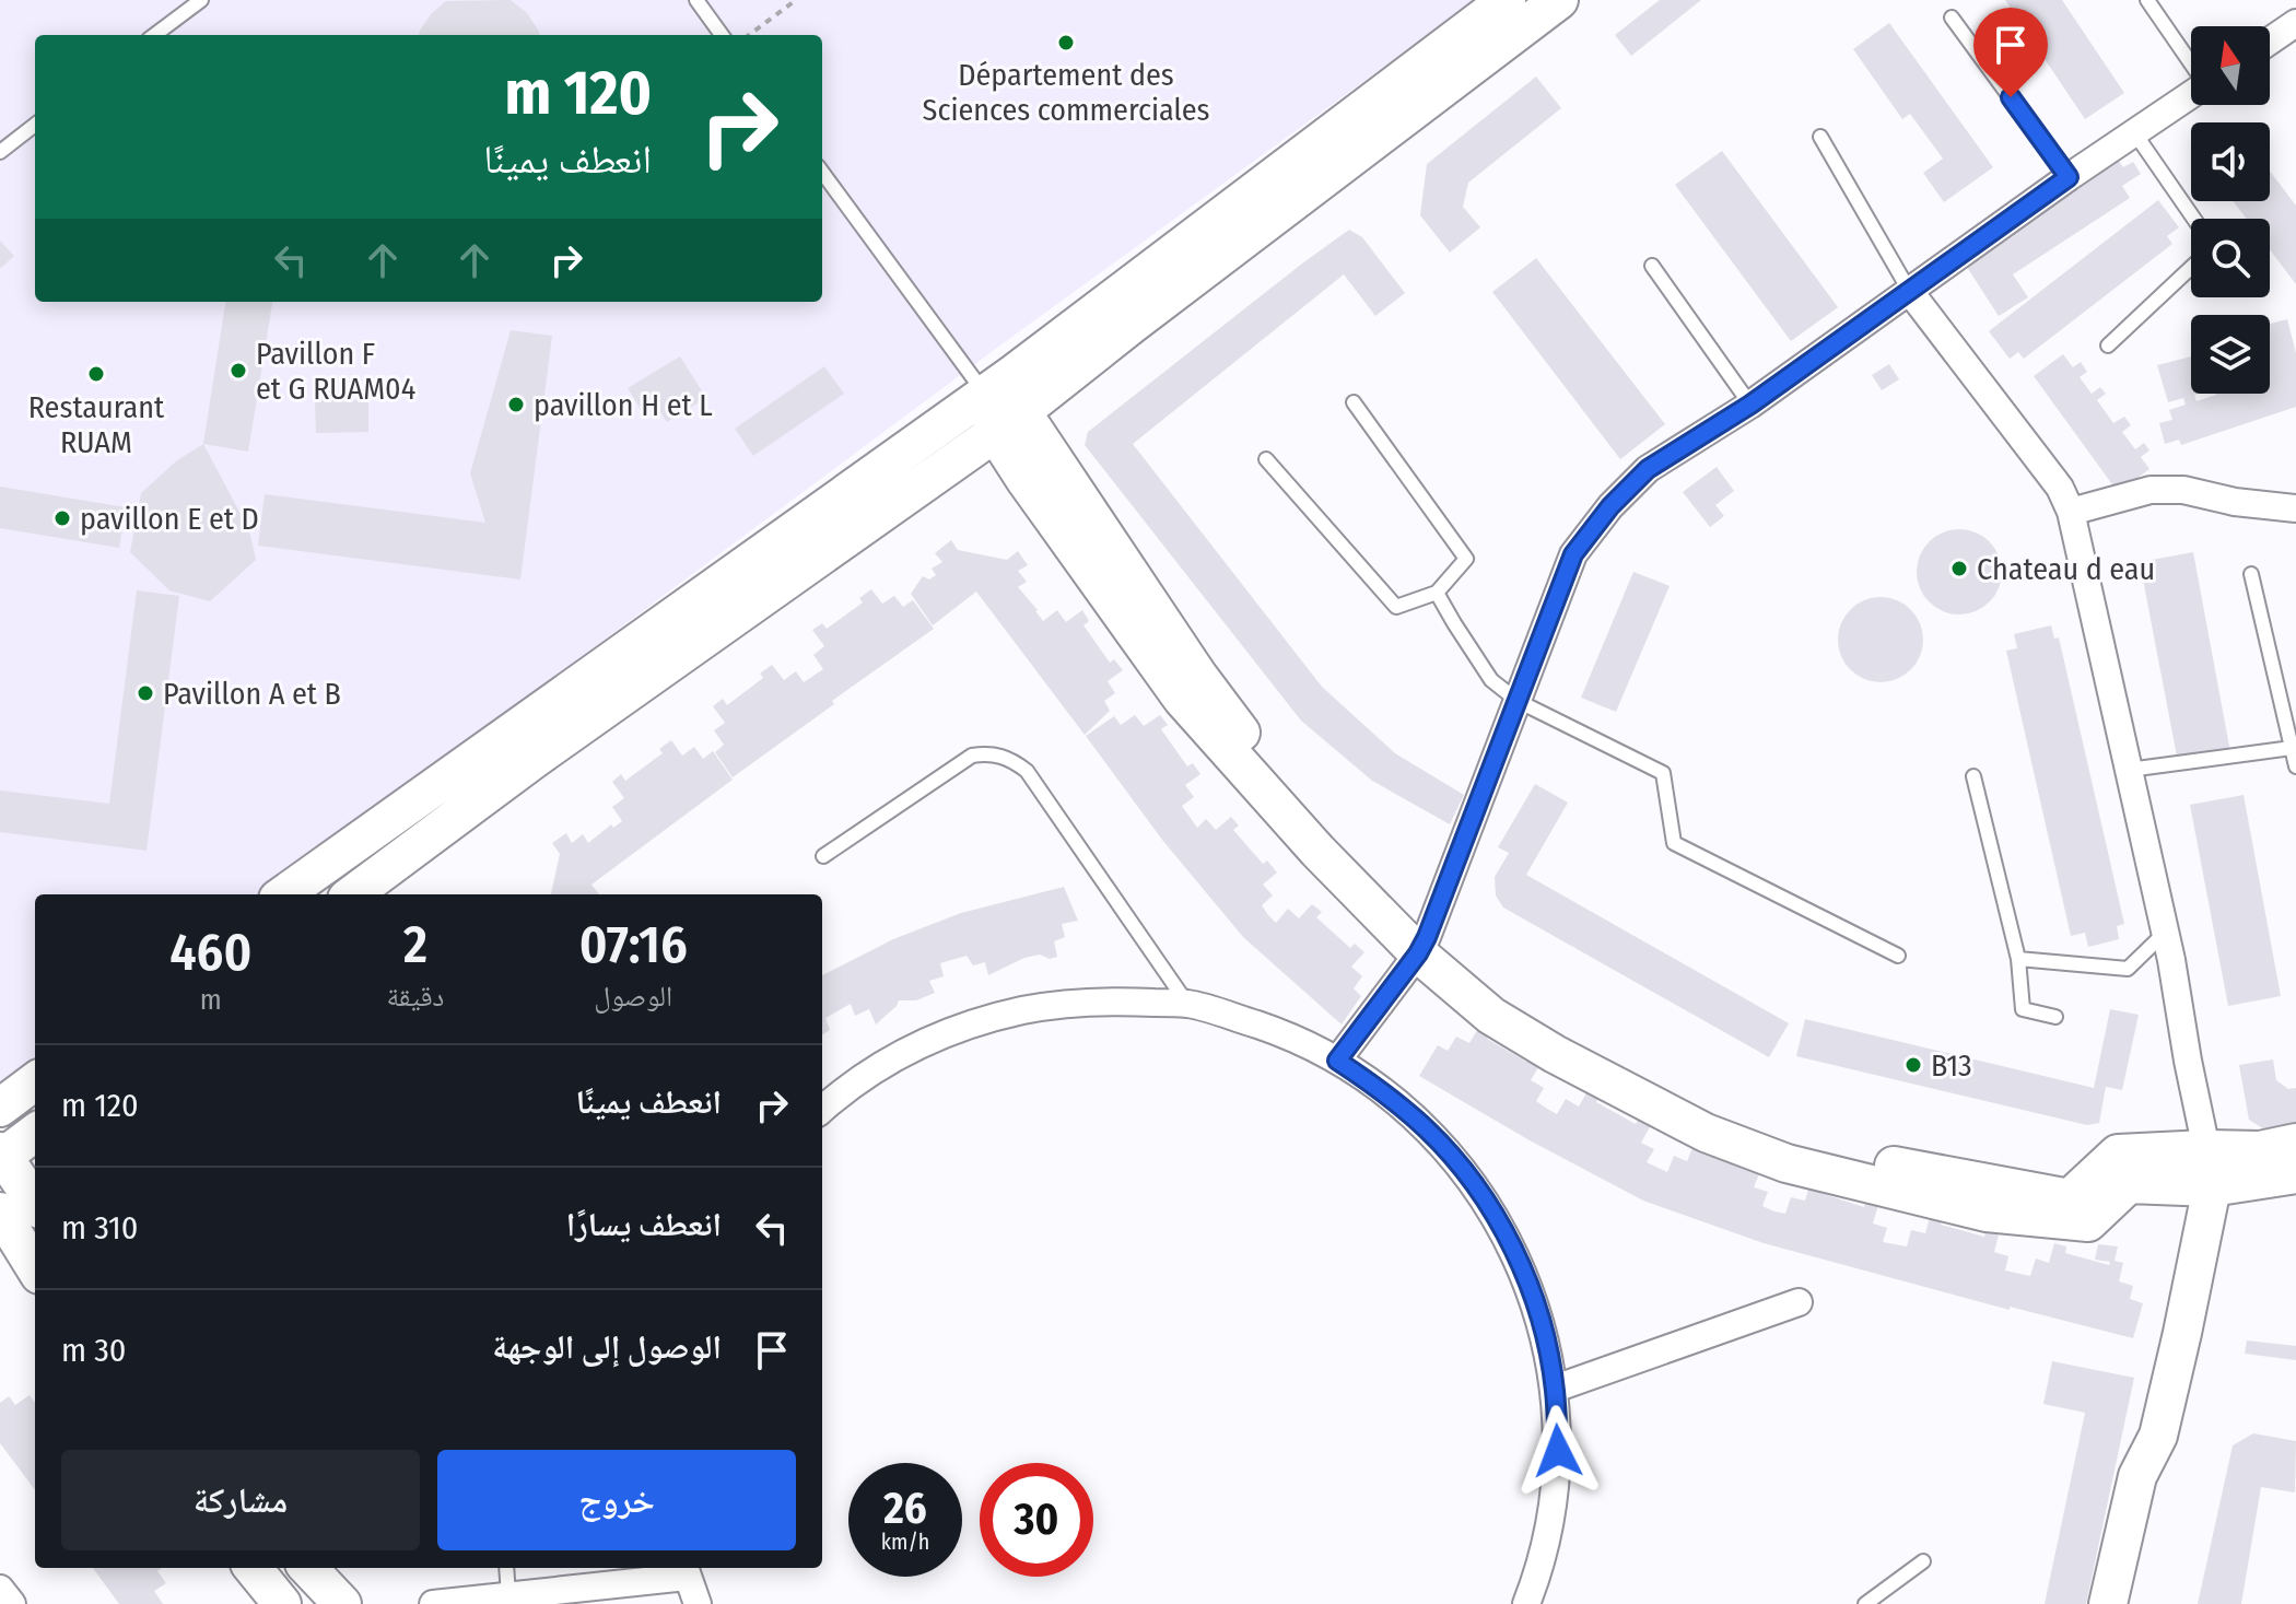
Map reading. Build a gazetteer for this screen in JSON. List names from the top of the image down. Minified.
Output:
{"places":["Département des Sciences commerciales","Pavillon F et G RUAM04","Restaurant RUAM","pavillon H et L","pavillon E et D","Chateau d eau","Pavillon A et B","B13"],"north":"top","page":{"turn":["120 m","انعطف يمينًا"],"eta":["07:16","الوصول","2","دقيقة","460","m"],"list":[{"name":"انعطف يمينًا","value":"120 m"},{"name":"انعطف يسارًا","value":"310 m"},{"name":"الوصول إلى الوجهة","value":"30 m"}],"buttons":["خروج","مشاركة"],"speed":"26 km/h","limit":"30"}}
